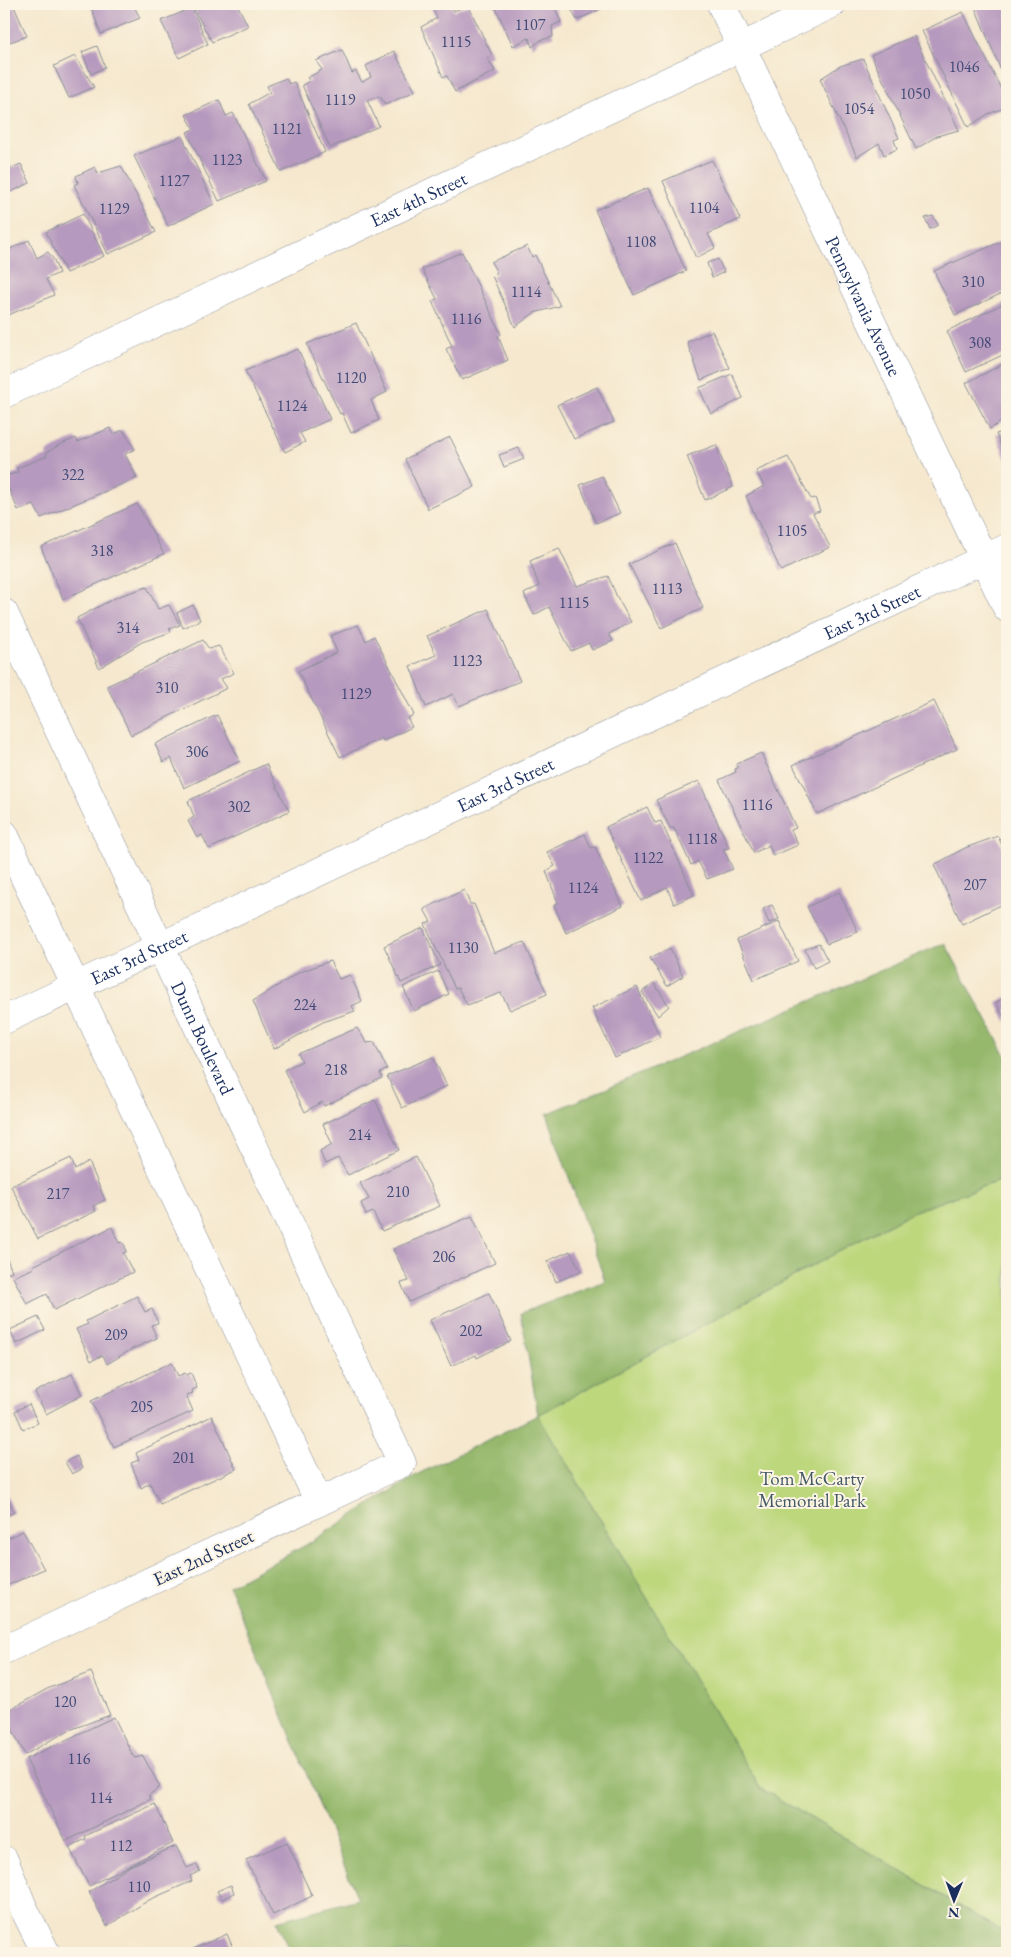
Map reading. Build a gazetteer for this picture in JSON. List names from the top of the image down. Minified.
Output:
{"streets":{"street":["East 4th Street","Pennsylvania Avenue","East 3rd Street","Dunn Boulevard","East 2nd Street"]},"crossings":[["East 4th Street","Pennsylvania Avenue"],["Pennsylvania Avenue","East 3rd Street"],["East 3rd Street","Dunn Boulevard"],["Dunn Boulevard","East 2nd Street"]],"parks":["Tom McCarty Memorial Park"],"house_numbers":["1107","1115","1046","1050","1119","1054","1121","1123","1127","1104","1129","1108","310","1114","1116","308","1120","1124","322","1105","318","1113","1115","314","1123","310","1129","306","1116","302","1118","1122","207","1124","1130","224","218","214","210","217","206","202","209","205","201","120","116","114","112","110"],"north":"bottom"}
